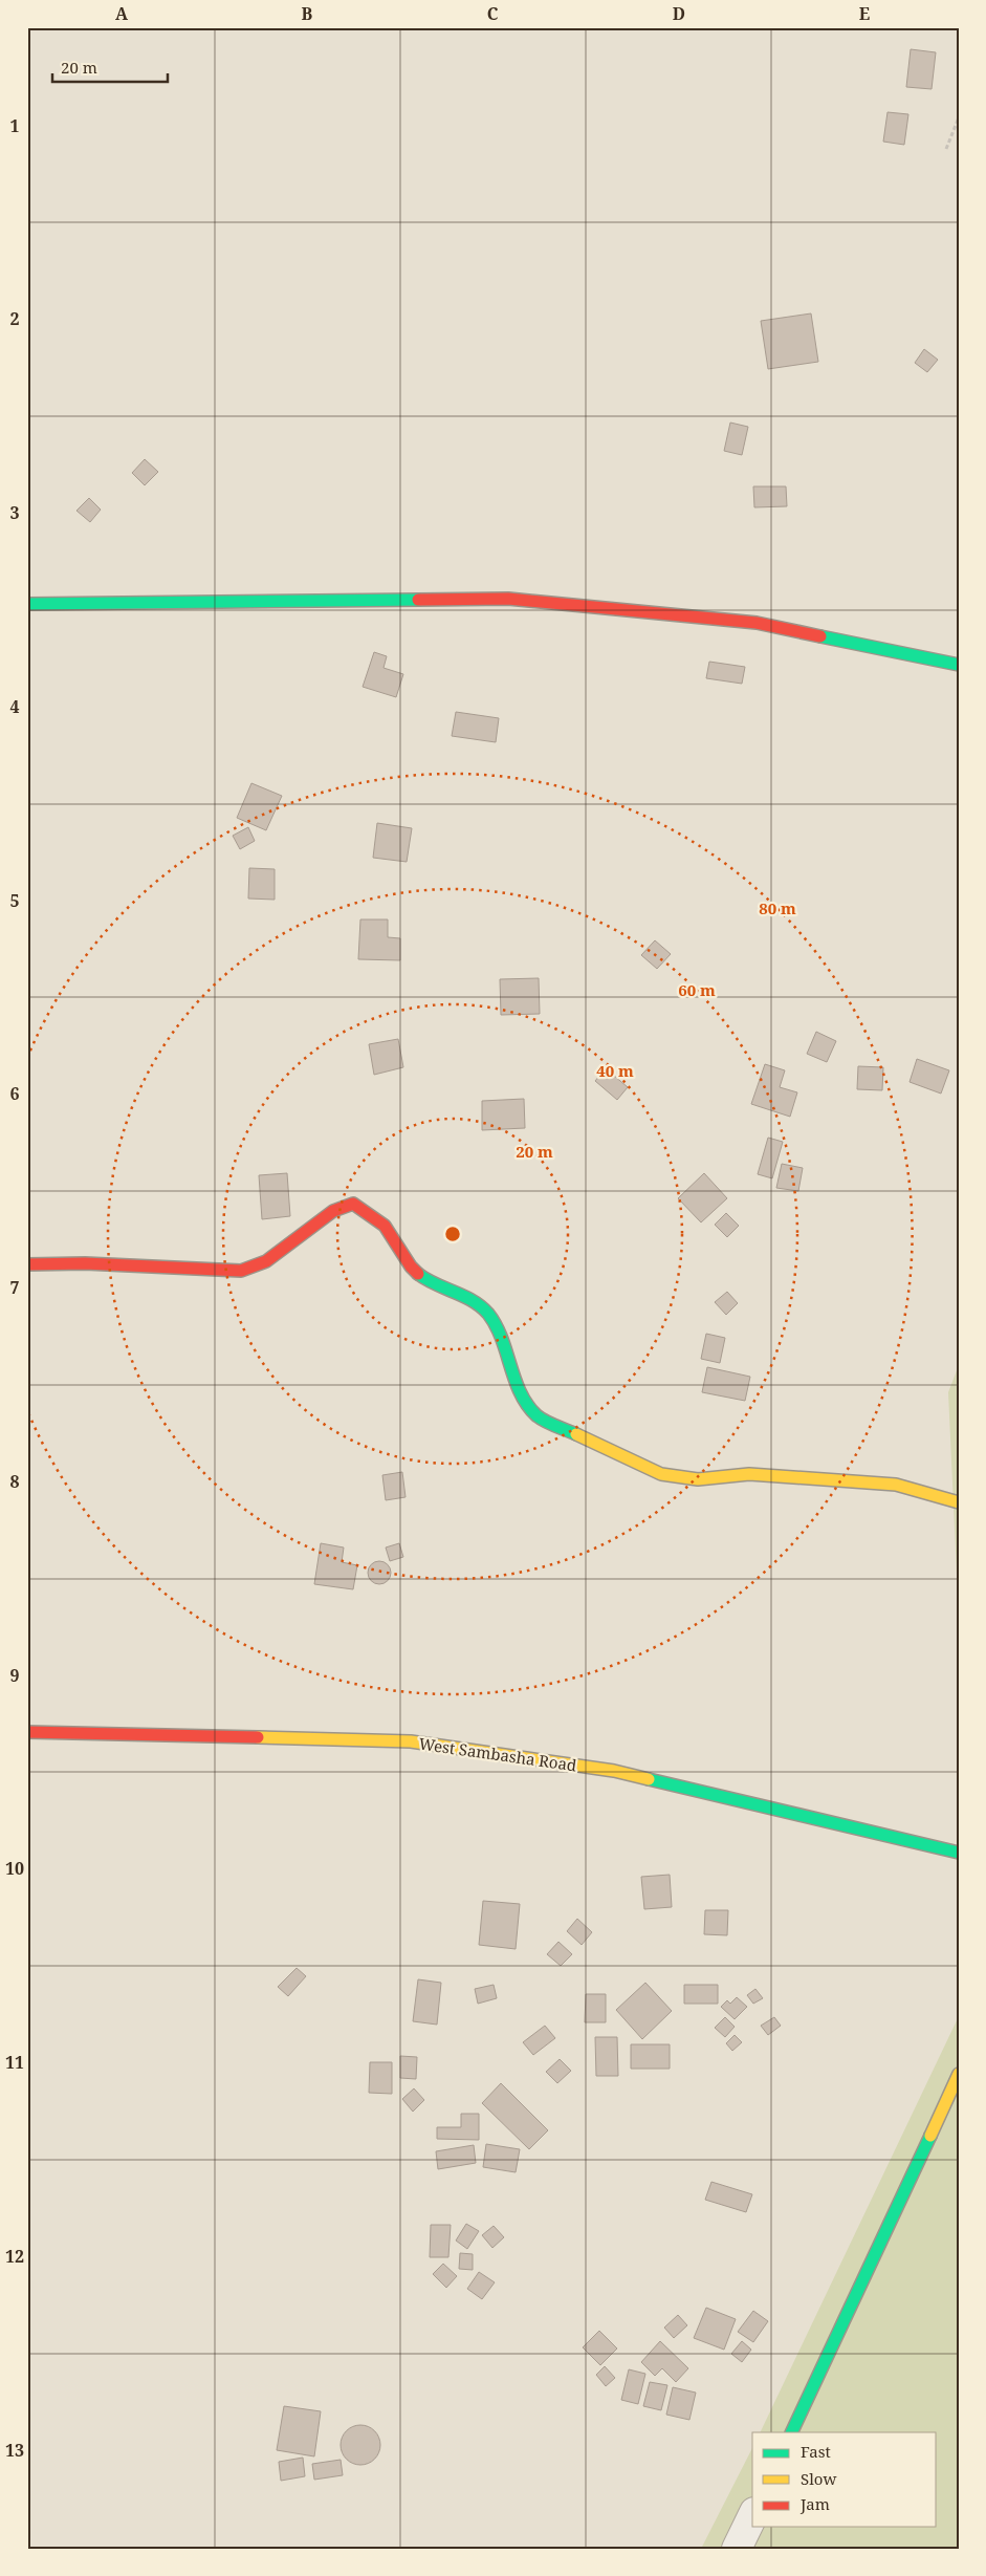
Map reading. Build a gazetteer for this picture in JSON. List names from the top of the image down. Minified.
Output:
{"streets":{"street":["West Sambasha Road"]},"legend":["Fast","Slow","Jam"],"scale_bar":"20 m","grid":{"columns":["A","B","C","D","E"],"rows":["1","2","3","4","5","6","7","8","9","10","11","12","13"]},"rings":["80 m","60 m","40 m","20 m"]}
